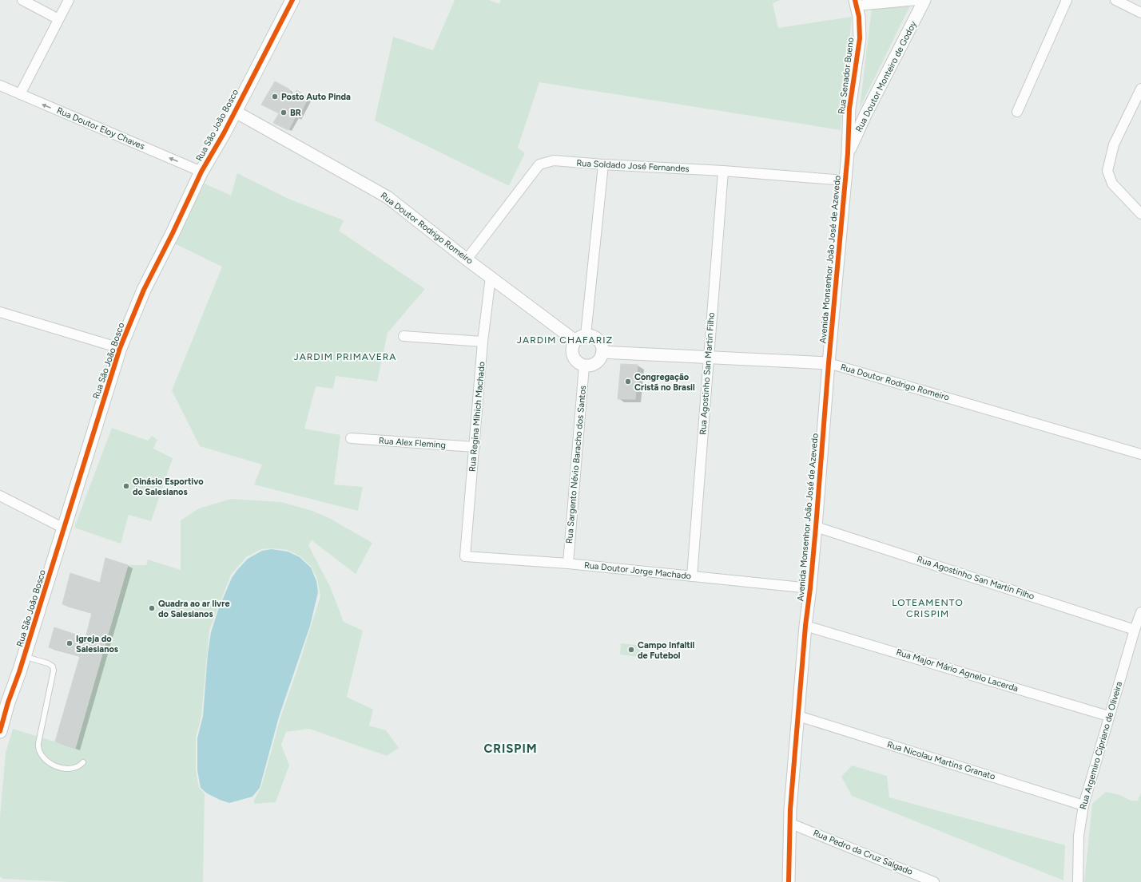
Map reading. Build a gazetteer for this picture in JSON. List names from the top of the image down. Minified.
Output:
{"streets":{"main road":["Rua São João Bosco"],"street":["Rua Senador Bueno","Rua Doutor Monteiro de Godoy","Rua Doutor Eloy Chaves","Rua Soldado José Fernandes","Rua Doutor Rodrigo Romeiro","Avenida Monsenhor João José de Azevedo","Rua Agostinho San Martin Filho","Rua Regina Mihich Machado","Rua Alex Fleming","Rua Sargento Névio Baracho dos Santos","Rua Doutor Jorge Machado","Rua Major Mário Agnelo Lacerda","Rua Argemiro Cipriano de Oliveira","Rua Nicolau Martins Granato","Rua Pedro da Cruz Salgado"]},"crossings":[["Rua Senador Bueno","Rua Doutor Monteiro de Godoy"],["Rua Senador Bueno","Avenida Monsenhor João José de Azevedo"],["Rua Doutor Monteiro de Godoy","Avenida Monsenhor João José de Azevedo"],["Rua São João Bosco","Rua Doutor Eloy Chaves"],["Rua São João Bosco","Rua Doutor Rodrigo Romeiro"],["Rua Soldado José Fernandes","Rua Doutor Rodrigo Romeiro"],["Rua Soldado José Fernandes","Avenida Monsenhor João José de Azevedo"],["Rua Soldado José Fernandes","Rua Agostinho San Martin Filho"],["Rua Doutor Rodrigo Romeiro","Avenida Monsenhor João José de Azevedo"],["Rua Doutor Rodrigo Romeiro","Rua Agostinho San Martin Filho"],["Rua Doutor Rodrigo Romeiro","Rua Regina Mihich Machado"],["Rua Doutor Rodrigo Romeiro","Rua Sargento Névio Baracho dos Santos"],["Avenida Monsenhor João José de Azevedo","Rua Agostinho San Martin Filho"],["Avenida Monsenhor João José de Azevedo","Rua Doutor Jorge Machado"],["Avenida Monsenhor João José de Azevedo","Rua Major Mário Agnelo Lacerda"],["Avenida Monsenhor João José de Azevedo","Rua Nicolau Martins Granato"],["Avenida Monsenhor João José de Azevedo","Rua Pedro da Cruz Salgado"],["Rua Agostinho San Martin Filho","Rua Doutor Jorge Machado"],["Rua Agostinho San Martin Filho","Rua Argemiro Cipriano de Oliveira"],["Rua Regina Mihich Machado","Rua Alex Fleming"],["Rua Regina Mihich Machado","Rua Doutor Jorge Machado"],["Rua Sargento Névio Baracho dos Santos","Rua Doutor Jorge Machado"],["Rua Major Mário Agnelo Lacerda","Rua Argemiro Cipriano de Oliveira"],["Rua Argemiro Cipriano de Oliveira","Rua Nicolau Martins Granato"]],"one_way":["Rua Doutor Eloy Chaves"],"districts":["JARDIM CHAFARIZ","JARDIM PRIMAVERA","LOTEAMENTO CRISPIM","CRISPIM"],"places":["Posto Auto Pinda","BR","Congregação Cristã no Brasil","Ginásio Esportivo do Salesianos","Quadra ao ar livre do Salesianos","Igreja do Salesianos","Campo Infaltil de Futebol"]}
